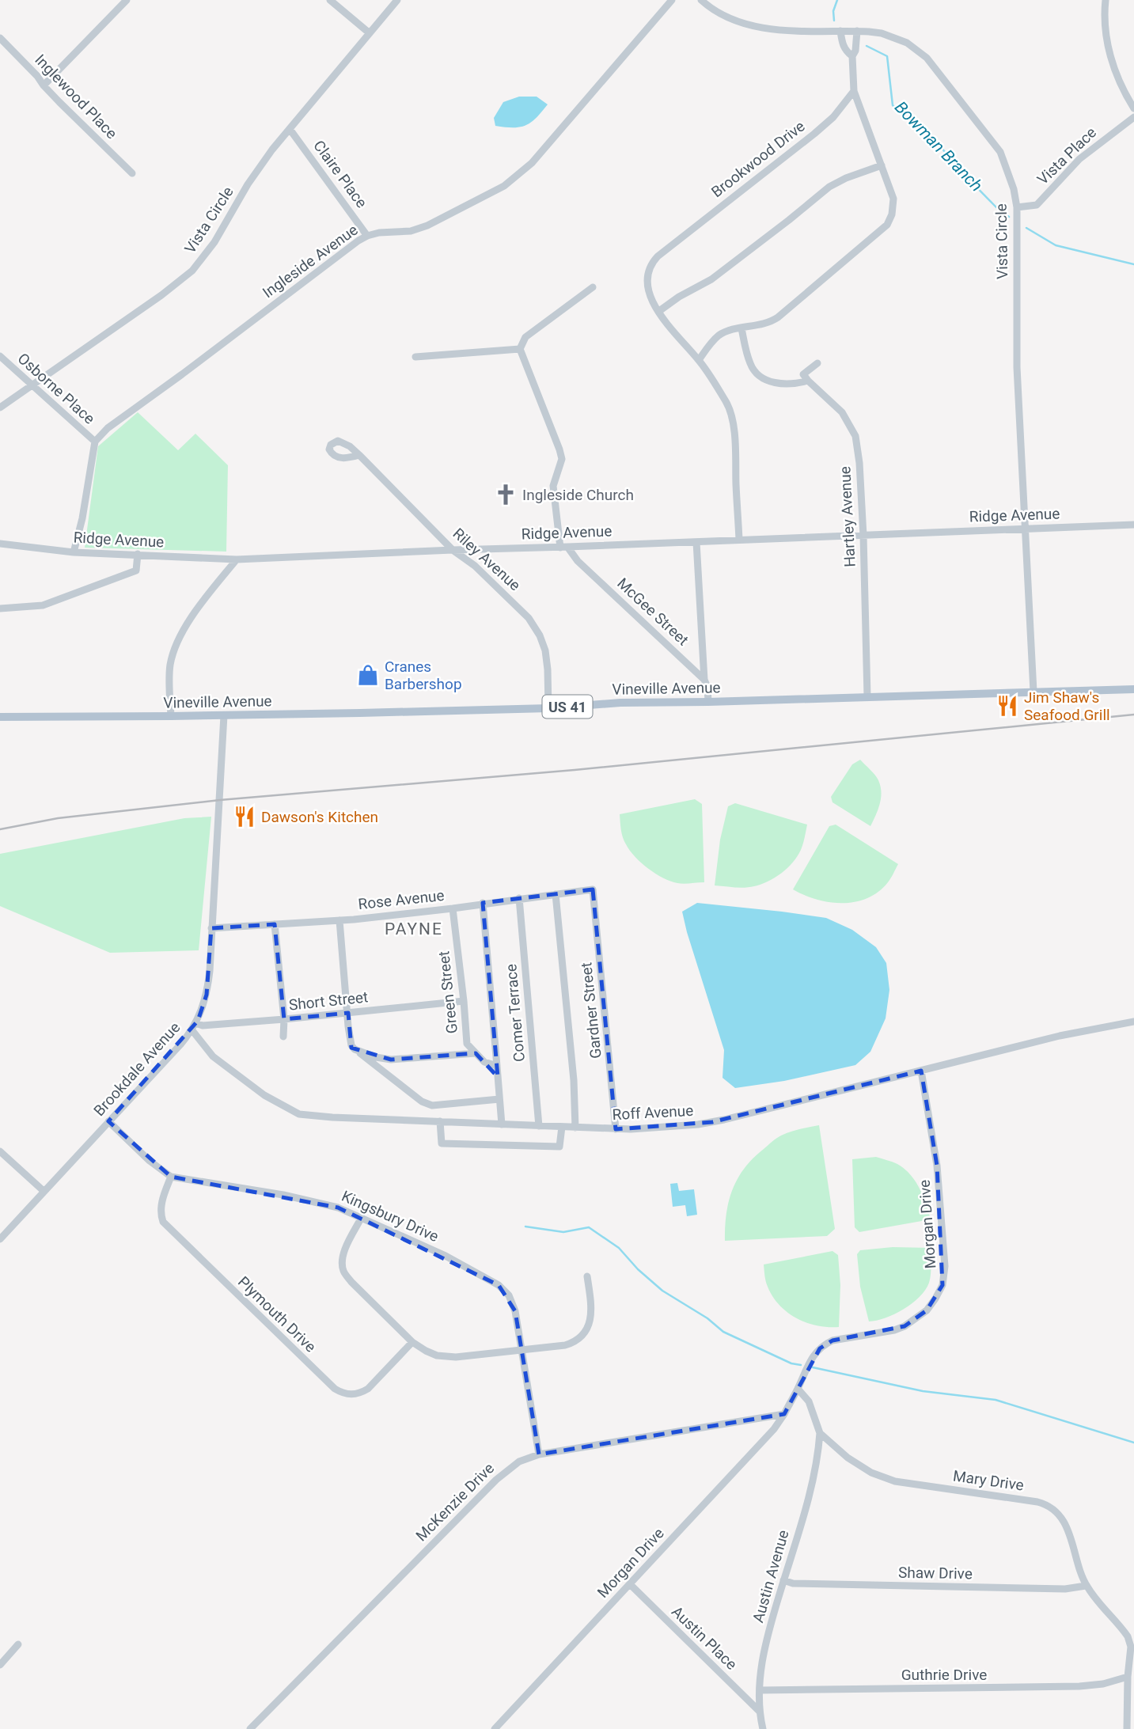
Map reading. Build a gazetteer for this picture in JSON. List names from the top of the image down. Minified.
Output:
{"streets":{"main road":["Vineville Avenue","US 41"],"street":["Inglewood Place","Vista Place","Brookwood Drive","Claire Place","Vista Circle","Ingleside Avenue","Osborne Place","Ridge Avenue","Hartley Avenue","Riley Avenue","McGee Street","Rose Avenue","Green Street","Short Street","Gardner Street","Comer Terrace","Brookdale Avenue","Roff Avenue","Kingsbury Drive","Morgan Drive","Plymouth Drive","Mary Drive","McKenzie Drive","Shaw Drive","Austin Avenue","Austin Place","Guthrie Drive"]},"crossings":[["Vista Place","Vista Circle"],["Claire Place","Vista Circle"],["Claire Place","Ingleside Avenue"],["Vista Circle","Osborne Place"],["Vista Circle","Ridge Avenue"],["Vista Circle","Vineville Avenue"],["Ingleside Avenue","Osborne Place"],["Ridge Avenue","Hartley Avenue"],["Ridge Avenue","Riley Avenue"],["Ridge Avenue","McGee Street"],["Hartley Avenue","Vineville Avenue"],["Riley Avenue","Vineville Avenue"],["Vineville Avenue","Brookdale Avenue"],["Rose Avenue","Green Street"],["Rose Avenue","Gardner Street"],["Rose Avenue","Comer Terrace"],["Rose Avenue","Brookdale Avenue"],["Green Street","Short Street"],["Short Street","Brookdale Avenue"],["Short Street","Roff Avenue"],["Gardner Street","Roff Avenue"],["Comer Terrace","Roff Avenue"],["Brookdale Avenue","Roff Avenue"],["Brookdale Avenue","Kingsbury Drive"],["Roff Avenue","Morgan Drive"],["Kingsbury Drive","Plymouth Drive"],["Kingsbury Drive","McKenzie Drive"],["Morgan Drive","McKenzie Drive"],["Morgan Drive","Austin Place"],["Mary Drive","Shaw Drive"],["Mary Drive","Austin Avenue"],["Shaw Drive","Austin Avenue"],["Austin Avenue","Austin Place"],["Austin Avenue","Guthrie Drive"]],"districts":["PAYNE"],"water":["Bowman Branch"],"places":{"church":["Ingleside Church"],"shop":["Cranes Barbershop"],"restaurant":["Jim Shaw's Seafood Grill","Dawson's Kitchen"]}}
